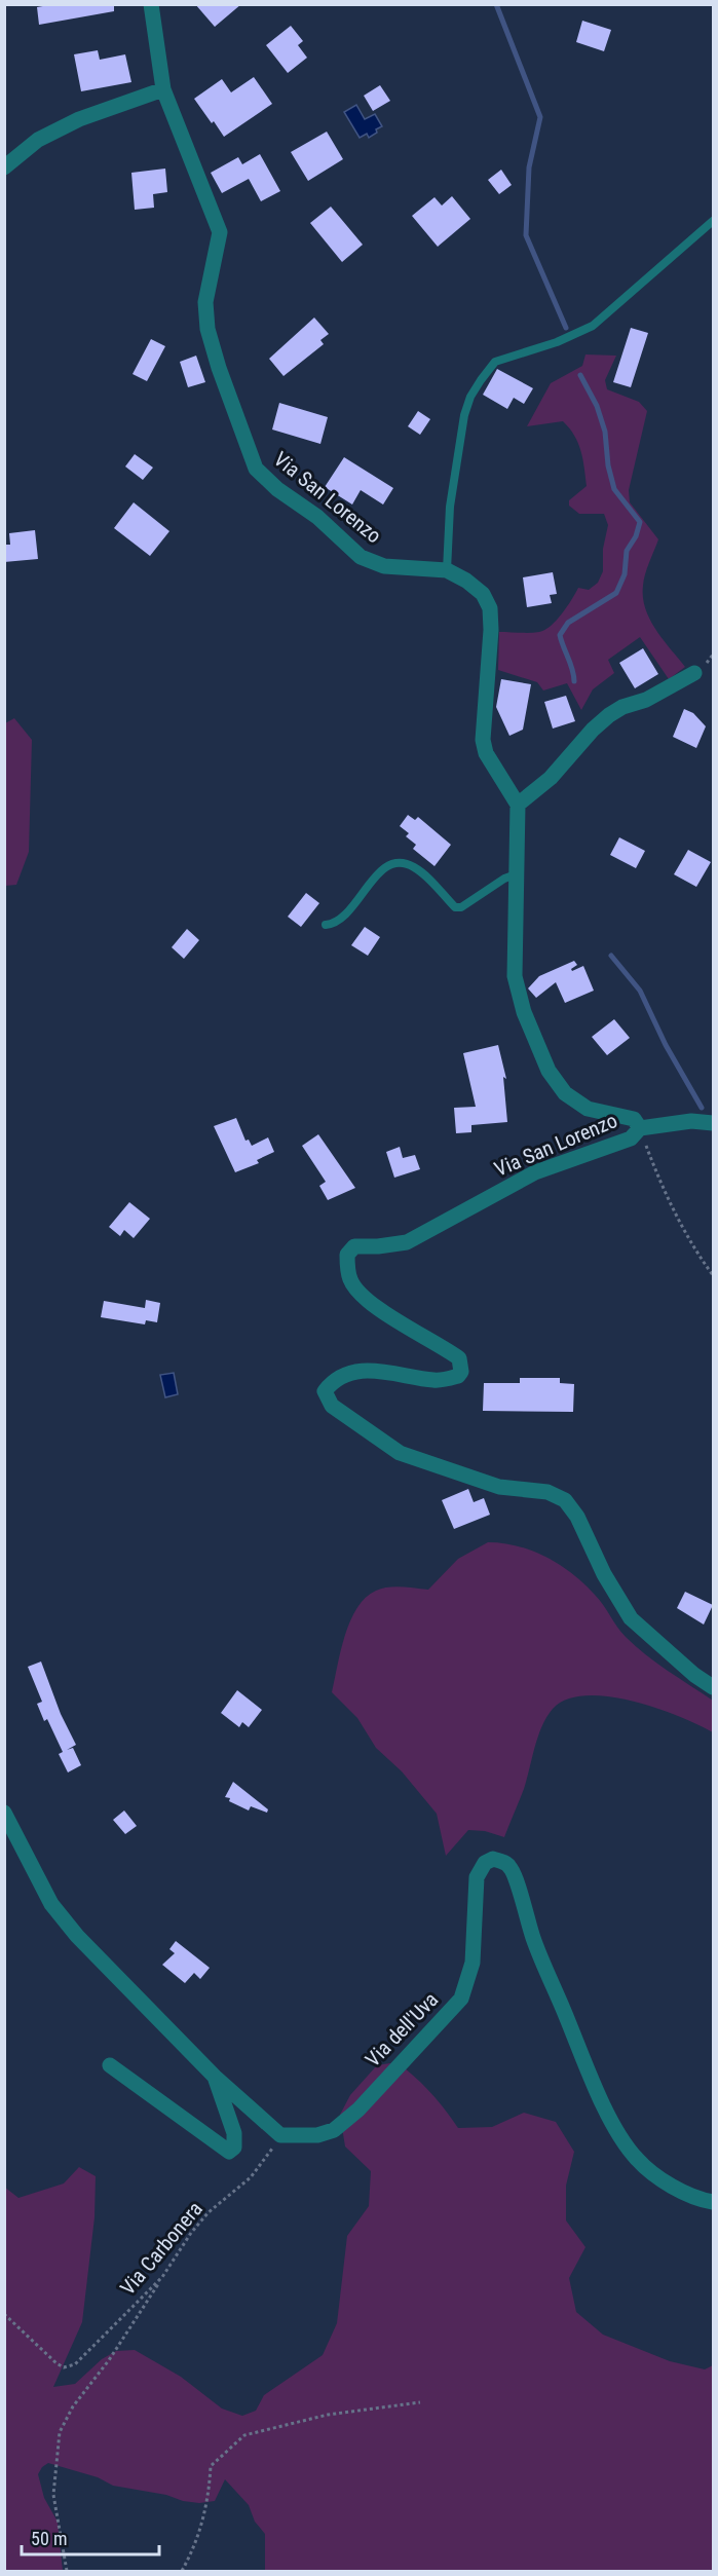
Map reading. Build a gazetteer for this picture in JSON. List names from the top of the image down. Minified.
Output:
{"streets":{"street":["Via San Lorenzo","Via dell'Uva"],"path":["Via Carbonera"]},"crossings":[["Via dell'Uva","Via Carbonera"]],"scale_bar":"50 m"}
